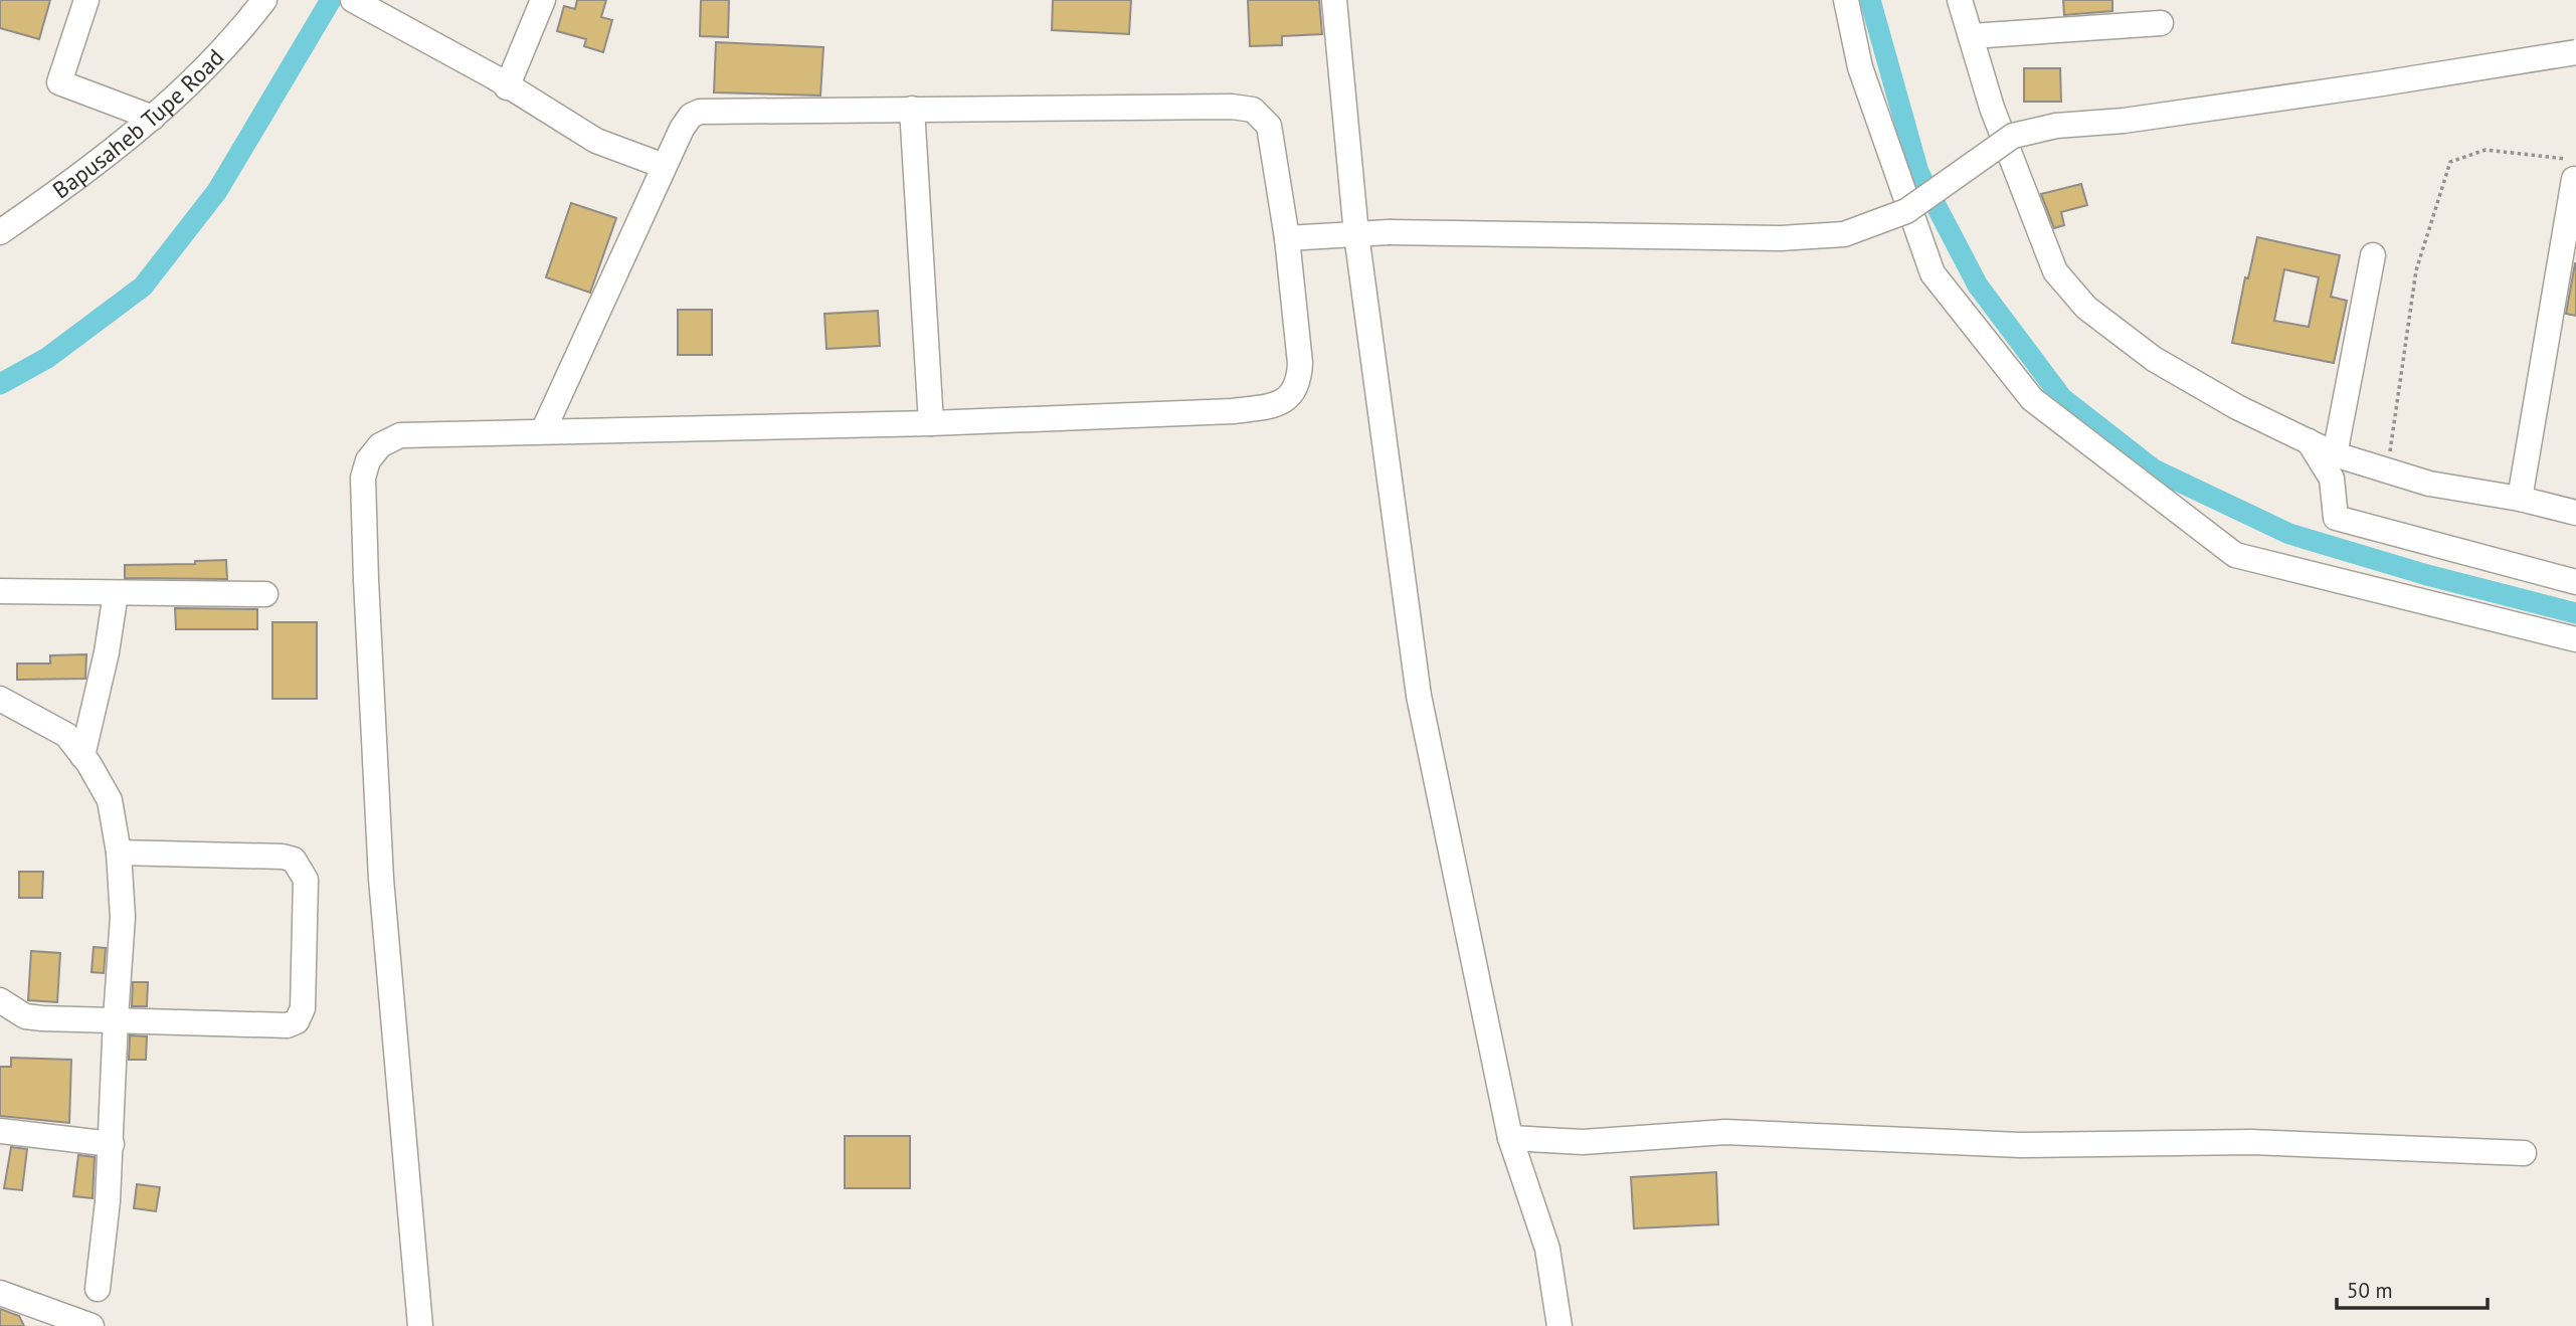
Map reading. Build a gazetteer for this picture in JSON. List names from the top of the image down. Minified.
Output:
{"streets":{"street":["Bapusaheb Tupe Road"]},"scale_bar":"50 m"}
